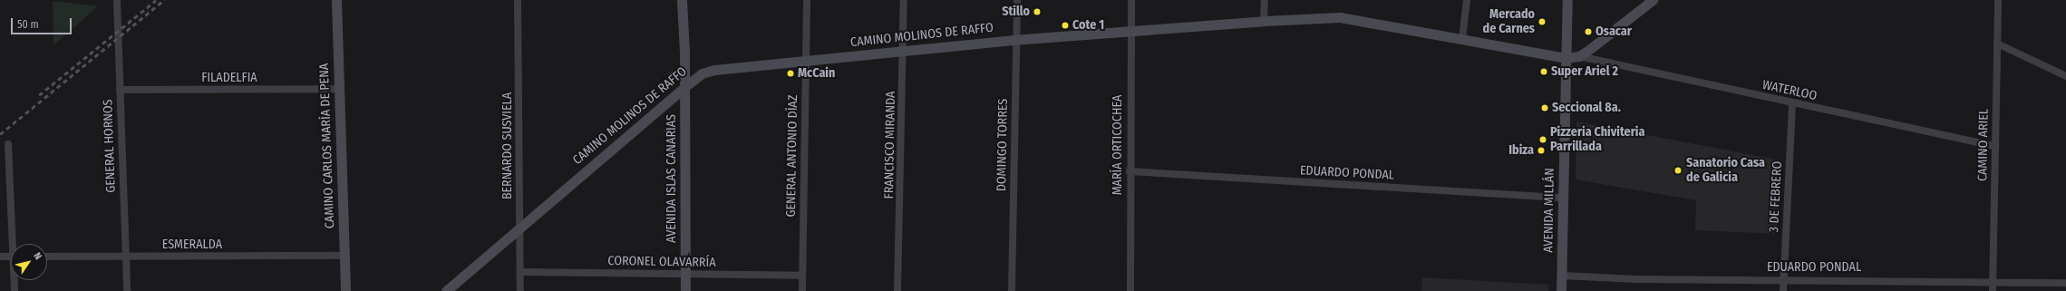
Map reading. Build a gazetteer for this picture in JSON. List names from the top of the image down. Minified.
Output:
{"streets":{"street":["CAMINO MOLINOS DE RAFFO","FILADELFIA","WATERLOO","FRANCISCO MIRANDA","DOMINGO TORRES","MARÍA ORTICOCHEA","CAMINO ARIEL","GENERAL HORNOS","CAMINO CARLOS MARÍA DE PENA","BERNARDO SUSVIELA","GENERAL ANTONIO DÍAZ","EDUARDO PONDAL","AVENIDA ISLAS CANARIAS","3 DE FEBRERO","AVENIDA MILLÁN","ESMERALDA","CORONEL OLAVARRÍA"]},"crossings":[["CAMINO MOLINOS DE RAFFO","WATERLOO"],["CAMINO MOLINOS DE RAFFO","FRANCISCO MIRANDA"],["CAMINO MOLINOS DE RAFFO","DOMINGO TORRES"],["CAMINO MOLINOS DE RAFFO","MARÍA ORTICOCHEA"],["CAMINO MOLINOS DE RAFFO","BERNARDO SUSVIELA"],["CAMINO MOLINOS DE RAFFO","GENERAL ANTONIO DÍAZ"],["CAMINO MOLINOS DE RAFFO","AVENIDA ISLAS CANARIAS"],["CAMINO MOLINOS DE RAFFO","AVENIDA MILLÁN"],["FILADELFIA","GENERAL HORNOS"],["FILADELFIA","CAMINO CARLOS MARÍA DE PENA"],["WATERLOO","CAMINO ARIEL"],["WATERLOO","3 DE FEBRERO"],["MARÍA ORTICOCHEA","EDUARDO PONDAL"],["CAMINO ARIEL","EDUARDO PONDAL"],["GENERAL HORNOS","ESMERALDA"],["CAMINO CARLOS MARÍA DE PENA","ESMERALDA"],["BERNARDO SUSVIELA","CORONEL OLAVARRÍA"],["GENERAL ANTONIO DÍAZ","CORONEL OLAVARRÍA"],["EDUARDO PONDAL","3 DE FEBRERO"],["EDUARDO PONDAL","AVENIDA MILLÁN"],["AVENIDA ISLAS CANARIAS","CORONEL OLAVARRÍA"]],"places":["Stillo","Mercado de Carnes","Cote 1","Osacar","Super Ariel 2","McCain","Seccional 8a.","Pizzeria Chiviteria Parrillada","Ibiza","Sanatorio Casa de Galicia"],"scale_bar":"50 m","north":"top right"}
